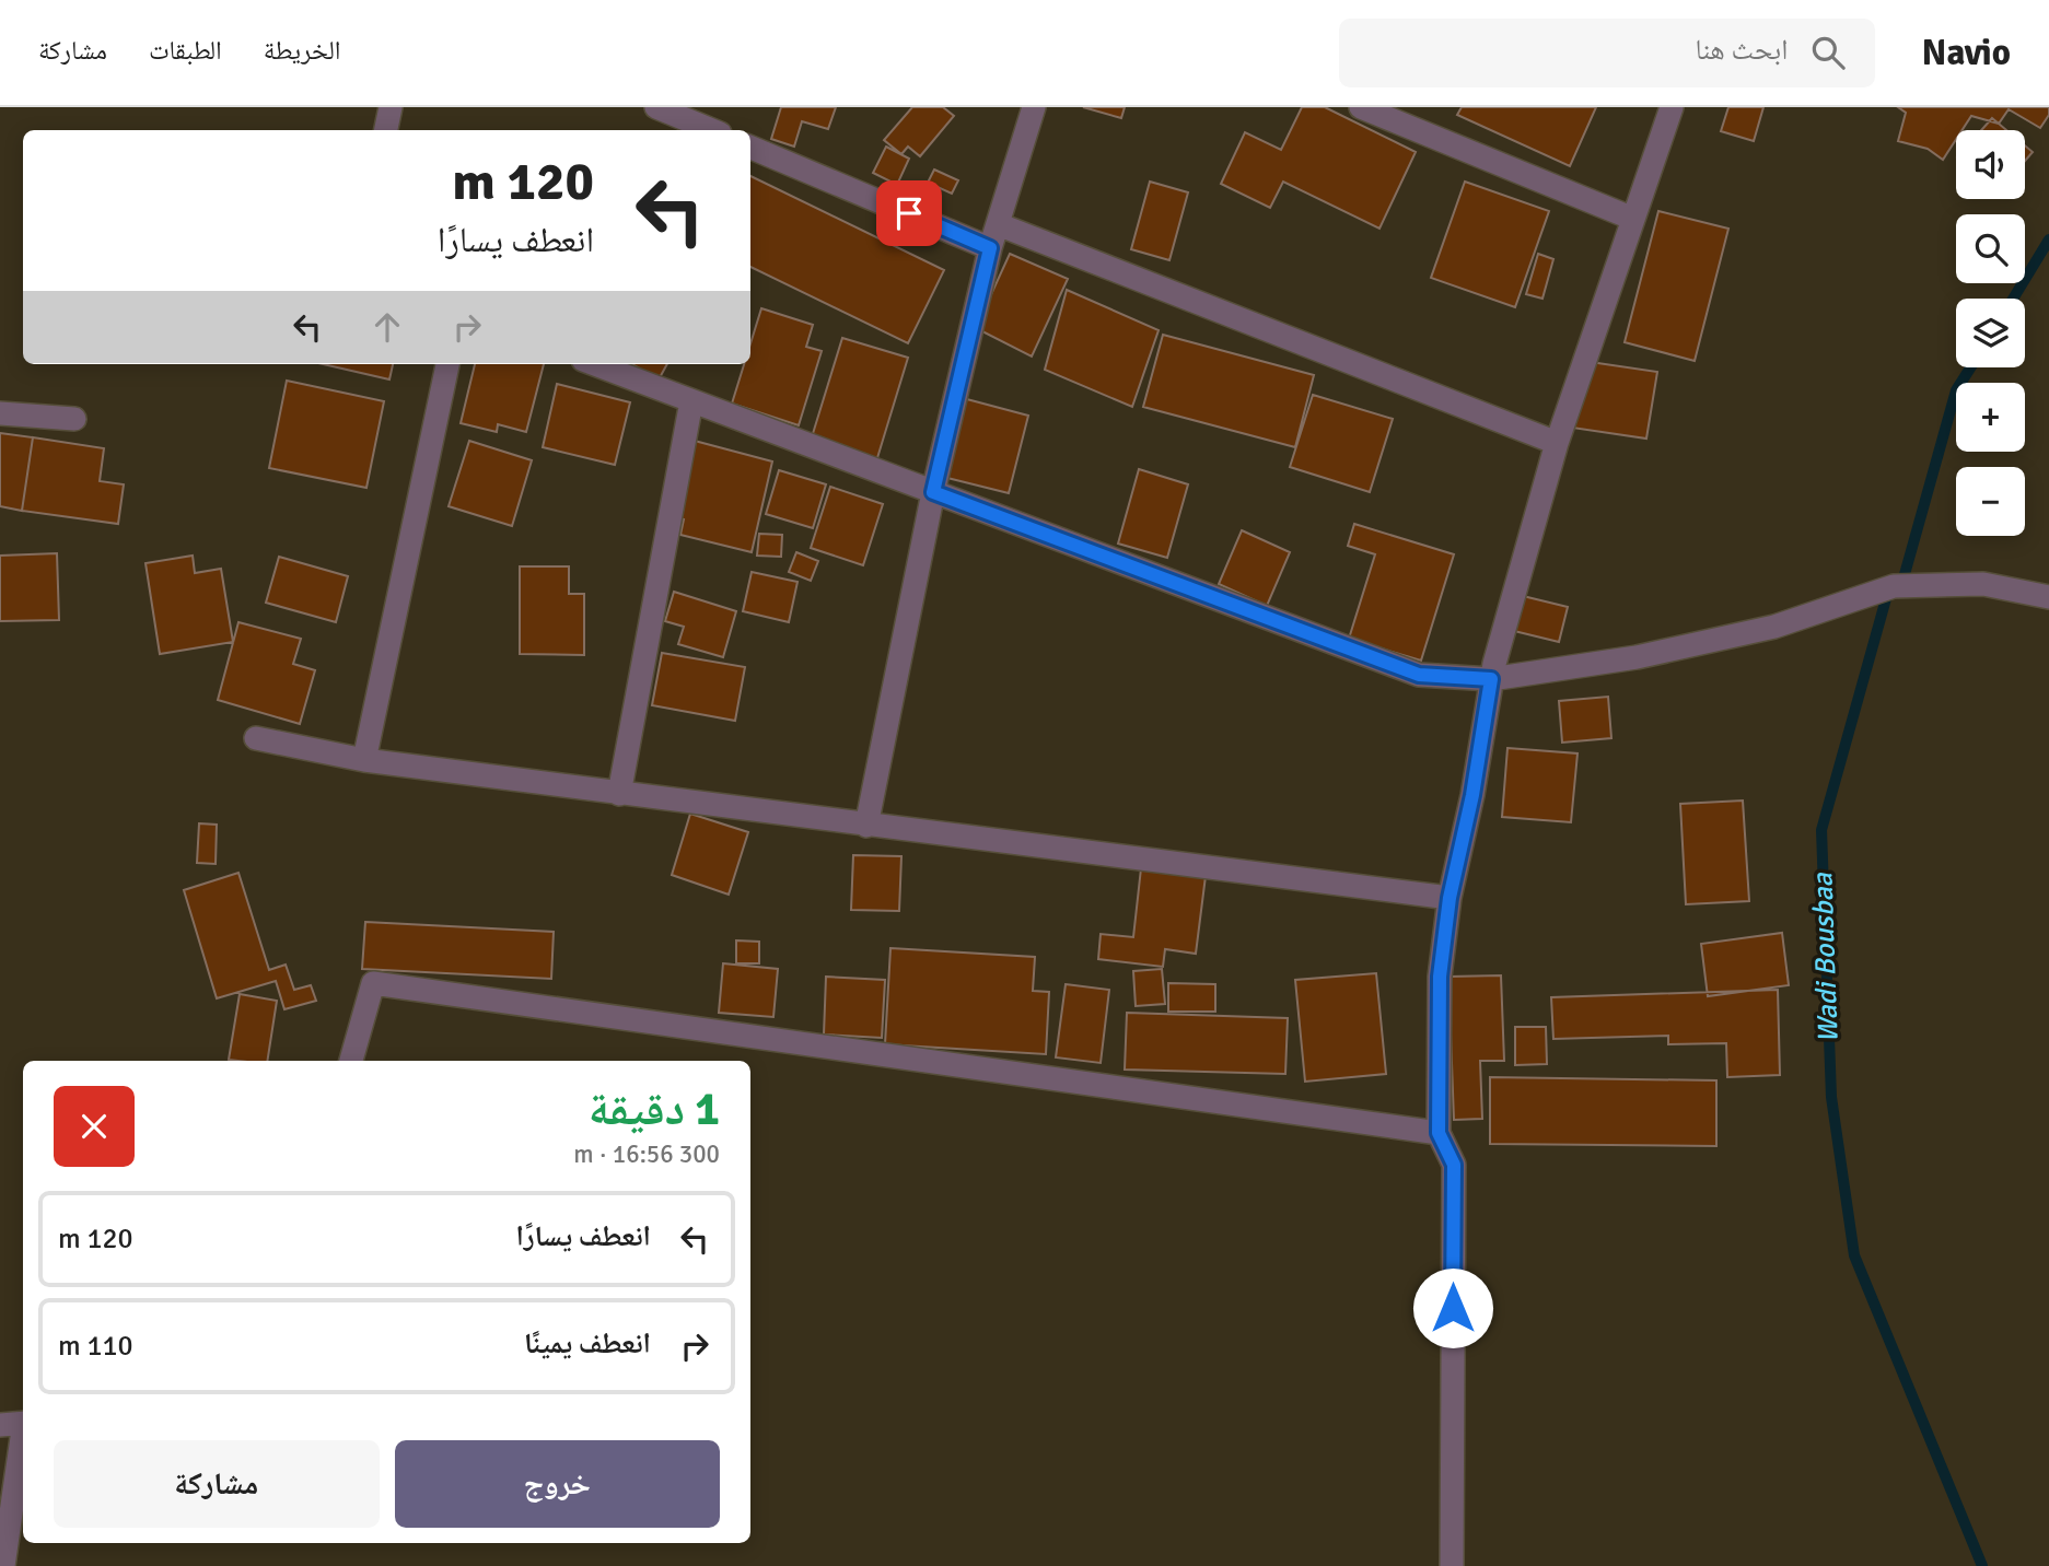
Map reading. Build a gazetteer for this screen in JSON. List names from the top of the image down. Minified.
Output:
{"water":["Wadi Bousbaa"],"page":{"header":"Navio","search":"ابحث هنا","nav":["الخريطة","الطبقات","مشاركة"],"map_buttons":["+","−"],"turn":["120 m","انعطف يسارًا"],"heading":["1 دقيقة","300 m · 16:56"],"list":[{"name":"انعطف يسارًا","value":"120 m"},{"name":"انعطف يمينًا","value":"110 m"}],"buttons":["خروج","مشاركة"]}}
